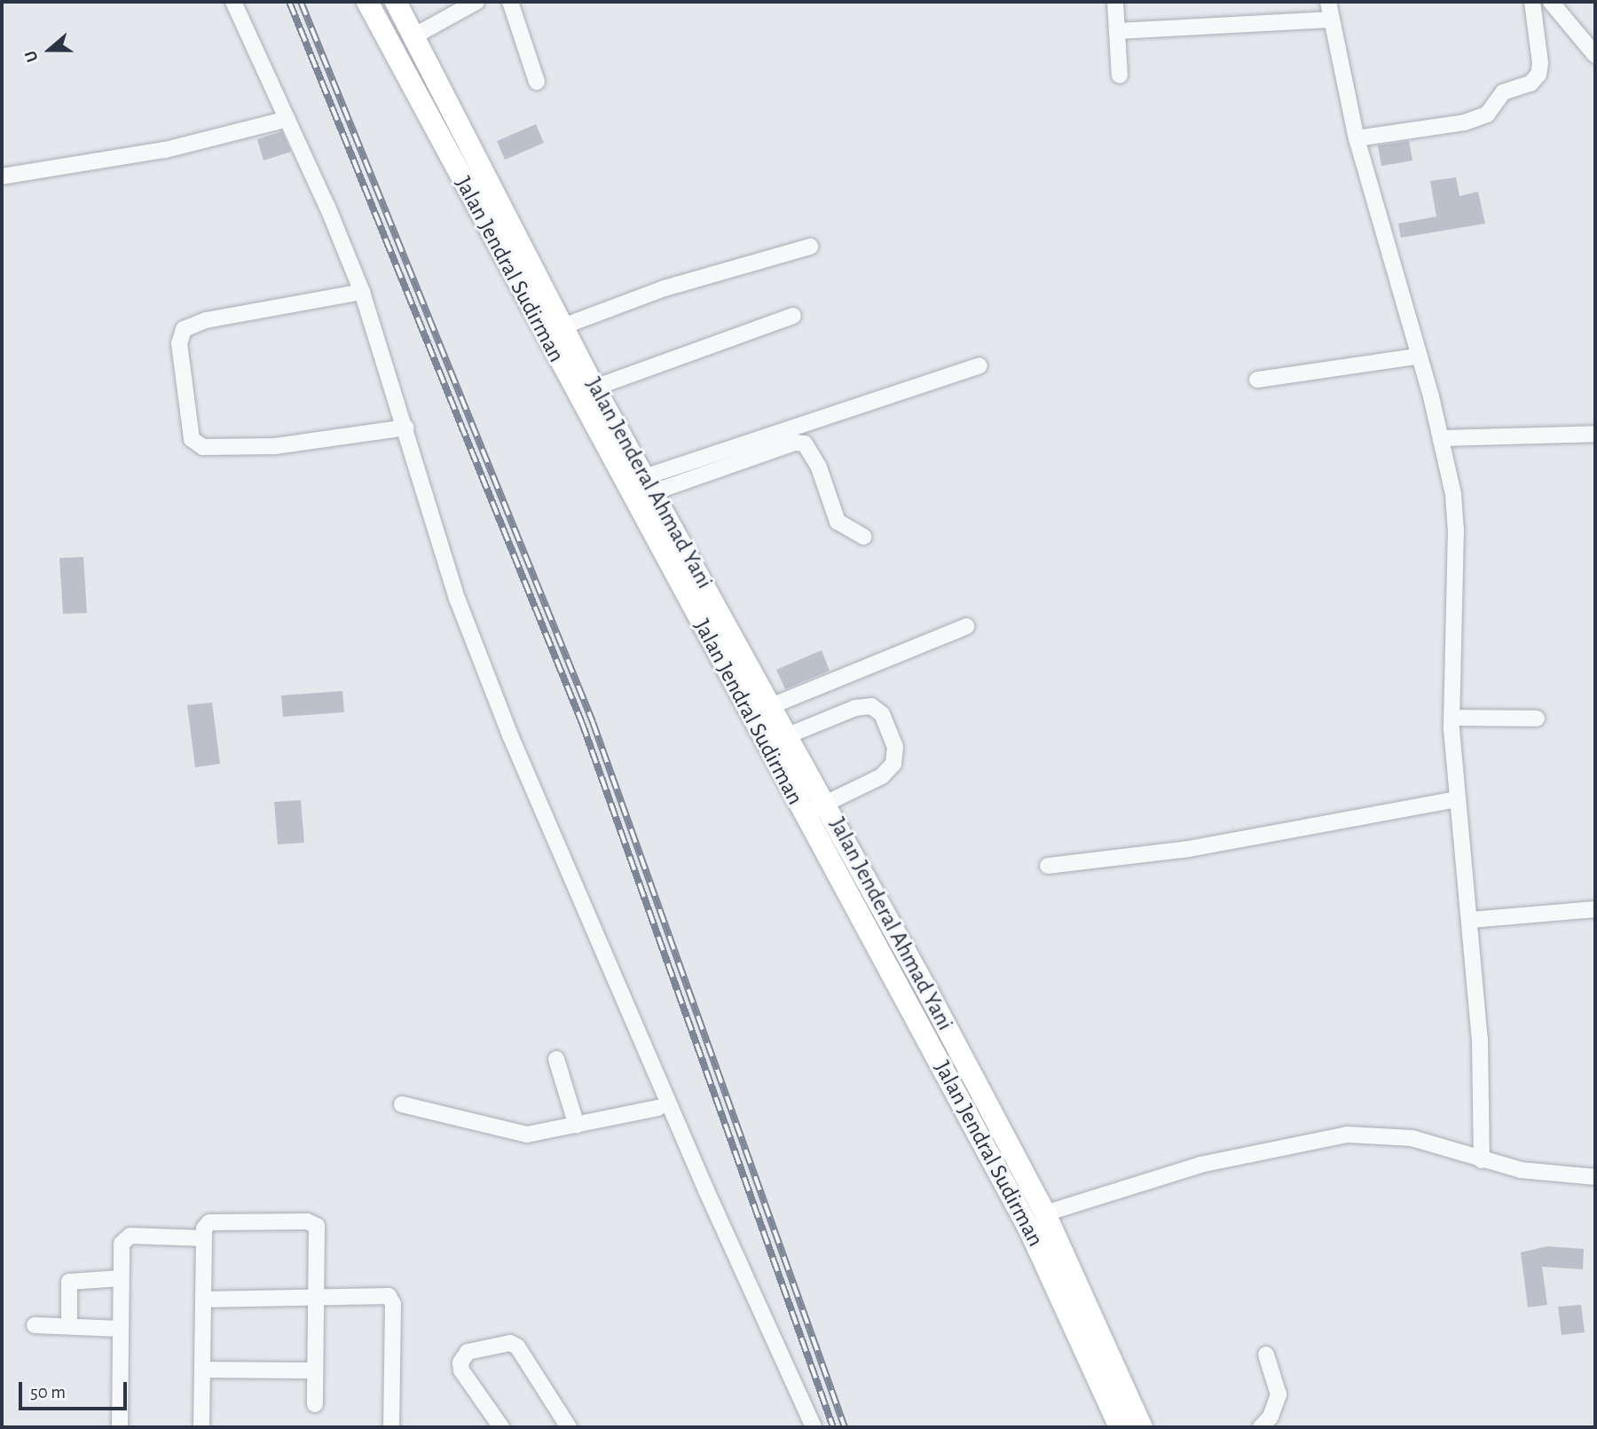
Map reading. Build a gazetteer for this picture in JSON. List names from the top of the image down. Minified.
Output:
{"streets":{"highway":["Jalan Jendral Sudirman","Jalan Jenderal Ahmad Yani"]},"scale_bar":"50 m","north":"left"}
